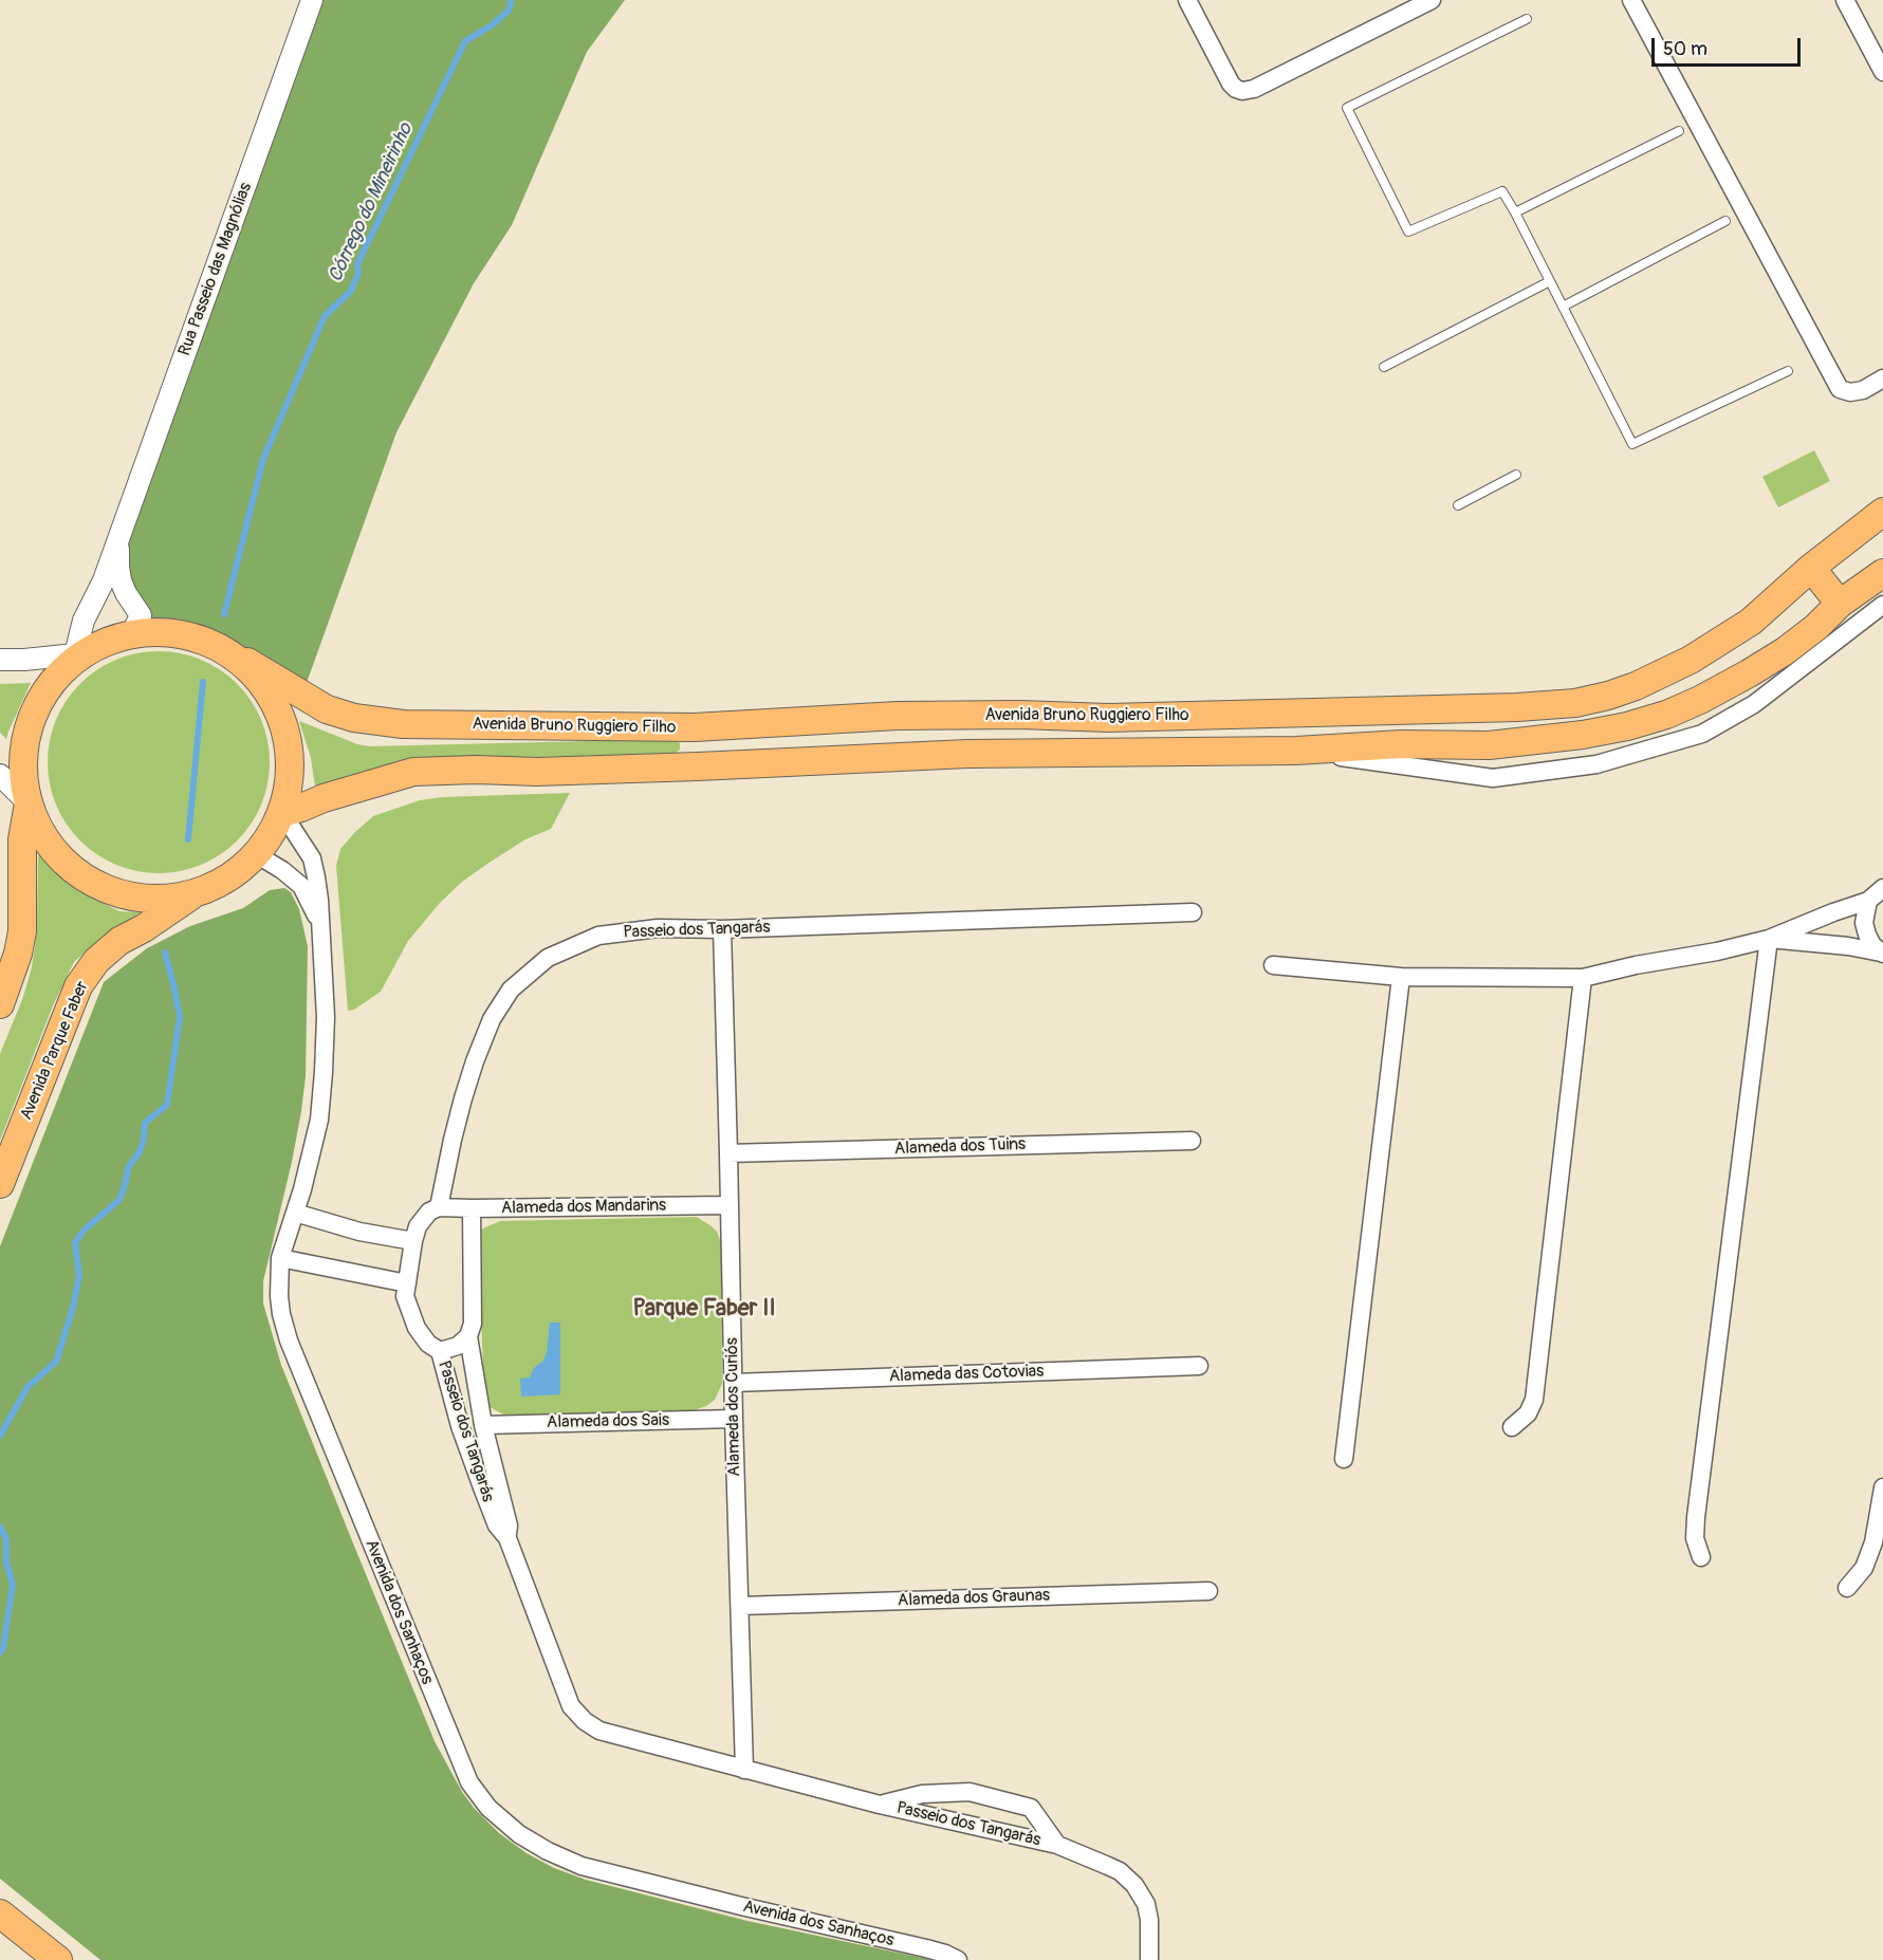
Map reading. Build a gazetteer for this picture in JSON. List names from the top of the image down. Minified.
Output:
{"streets":{"main road":["Avenida Bruno Ruggiero Filho","Avenida Parque Faber"],"street":["Rua Passeio das Magnólias","Passeio dos Tangarás","Alameda dos Tuins","Alameda dos Mandarins","Alameda das Cotovias","Alameda dos Curiós","Alameda dos Sais","Alameda dos Graunas","Avenida dos Sanhaços"]},"crossings":[["Rua Passeio das Magnólias","Avenida Bruno Ruggiero Filho"],["Avenida Bruno Ruggiero Filho","Avenida dos Sanhaços"],["Passeio dos Tangarás","Alameda dos Mandarins"],["Passeio dos Tangarás","Alameda dos Curiós"],["Passeio dos Tangarás","Alameda dos Sais"],["Alameda dos Tuins","Alameda dos Curiós"],["Alameda dos Mandarins","Alameda dos Curiós"],["Alameda das Cotovias","Alameda dos Curiós"],["Alameda dos Curiós","Alameda dos Sais"],["Alameda dos Curiós","Alameda dos Graunas"]],"districts":["Parque Faber II"],"water":["Córrego do Mineirinho"],"scale_bar":"50 m"}
